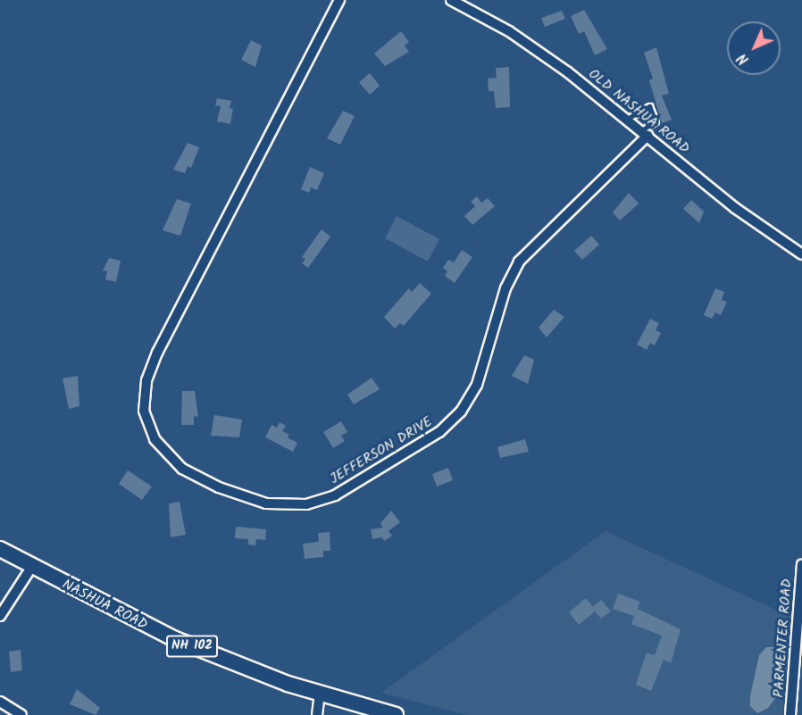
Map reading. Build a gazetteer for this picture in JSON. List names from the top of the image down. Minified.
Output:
{"streets":{"main road":["NASHUA ROAD","NH 102"],"street":["OLD NASHUA ROAD","JEFFERSON DRIVE","PARMENTER ROAD"]},"crossings":[["OLD NASHUA ROAD","JEFFERSON DRIVE"]],"north":"bottom left"}
